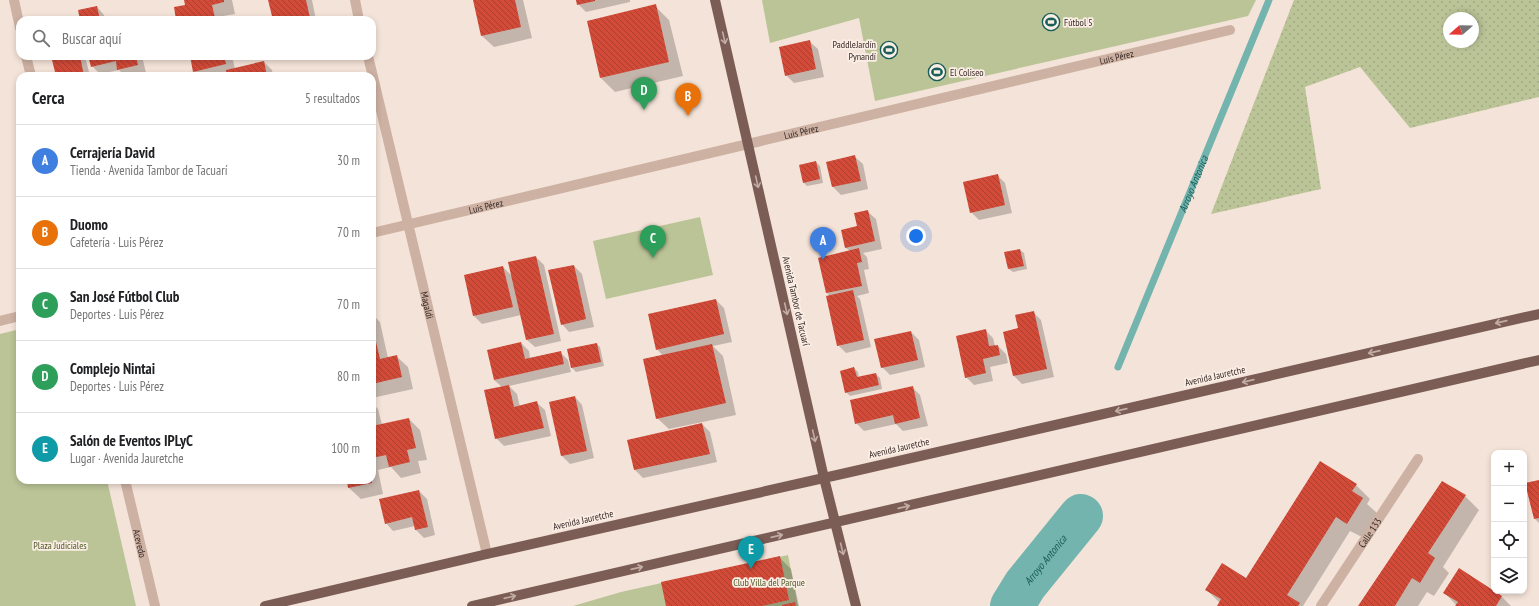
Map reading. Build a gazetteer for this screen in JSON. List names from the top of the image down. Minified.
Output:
{"streets":{"main road":["Avenida Tambor de Tacuarí","Avenida Jauretche"],"street":["Luis Pérez","Magaldi","Calle 133","Acevedo"]},"crossings":[["Luis Pérez","Avenida Tambor de Tacuarí"],["Luis Pérez","Magaldi"],["Avenida Tambor de Tacuarí","Avenida Jauretche"],["Magaldi","Avenida Jauretche"]],"one_way":["Avenida Tambor de Tacuarí"],"water":["Arroyo Antonica"],"parks":["Plaza Judiciales","Club Villa del Parque"],"places":{"sports":["Fútbol 5","PaddleJardín Pynandí","El Coliseo"]},"north":"left","page":{"search":"Buscar aquí","heading":["Cerca","5 resultados"],"pins":["D","B","C","A","E"],"list":[{"mark":"A","name":"Cerrajería David","note":"Tienda · Avenida Tambor de Tacuarí","value":"30 m"},{"mark":"B","name":"Duomo","note":"Cafetería · Luis Pérez","value":"70 m"},{"mark":"C","name":"San José Fútbol Club","note":"Deportes · Luis Pérez","value":"70 m"},{"mark":"D","name":"Complejo Nintai","note":"Deportes · Luis Pérez","value":"80 m"},{"mark":"E","name":"Salón de Eventos IPLyC","note":"Lugar · Avenida Jauretche","value":"100 m"}],"map_buttons":["+","−"]}}
